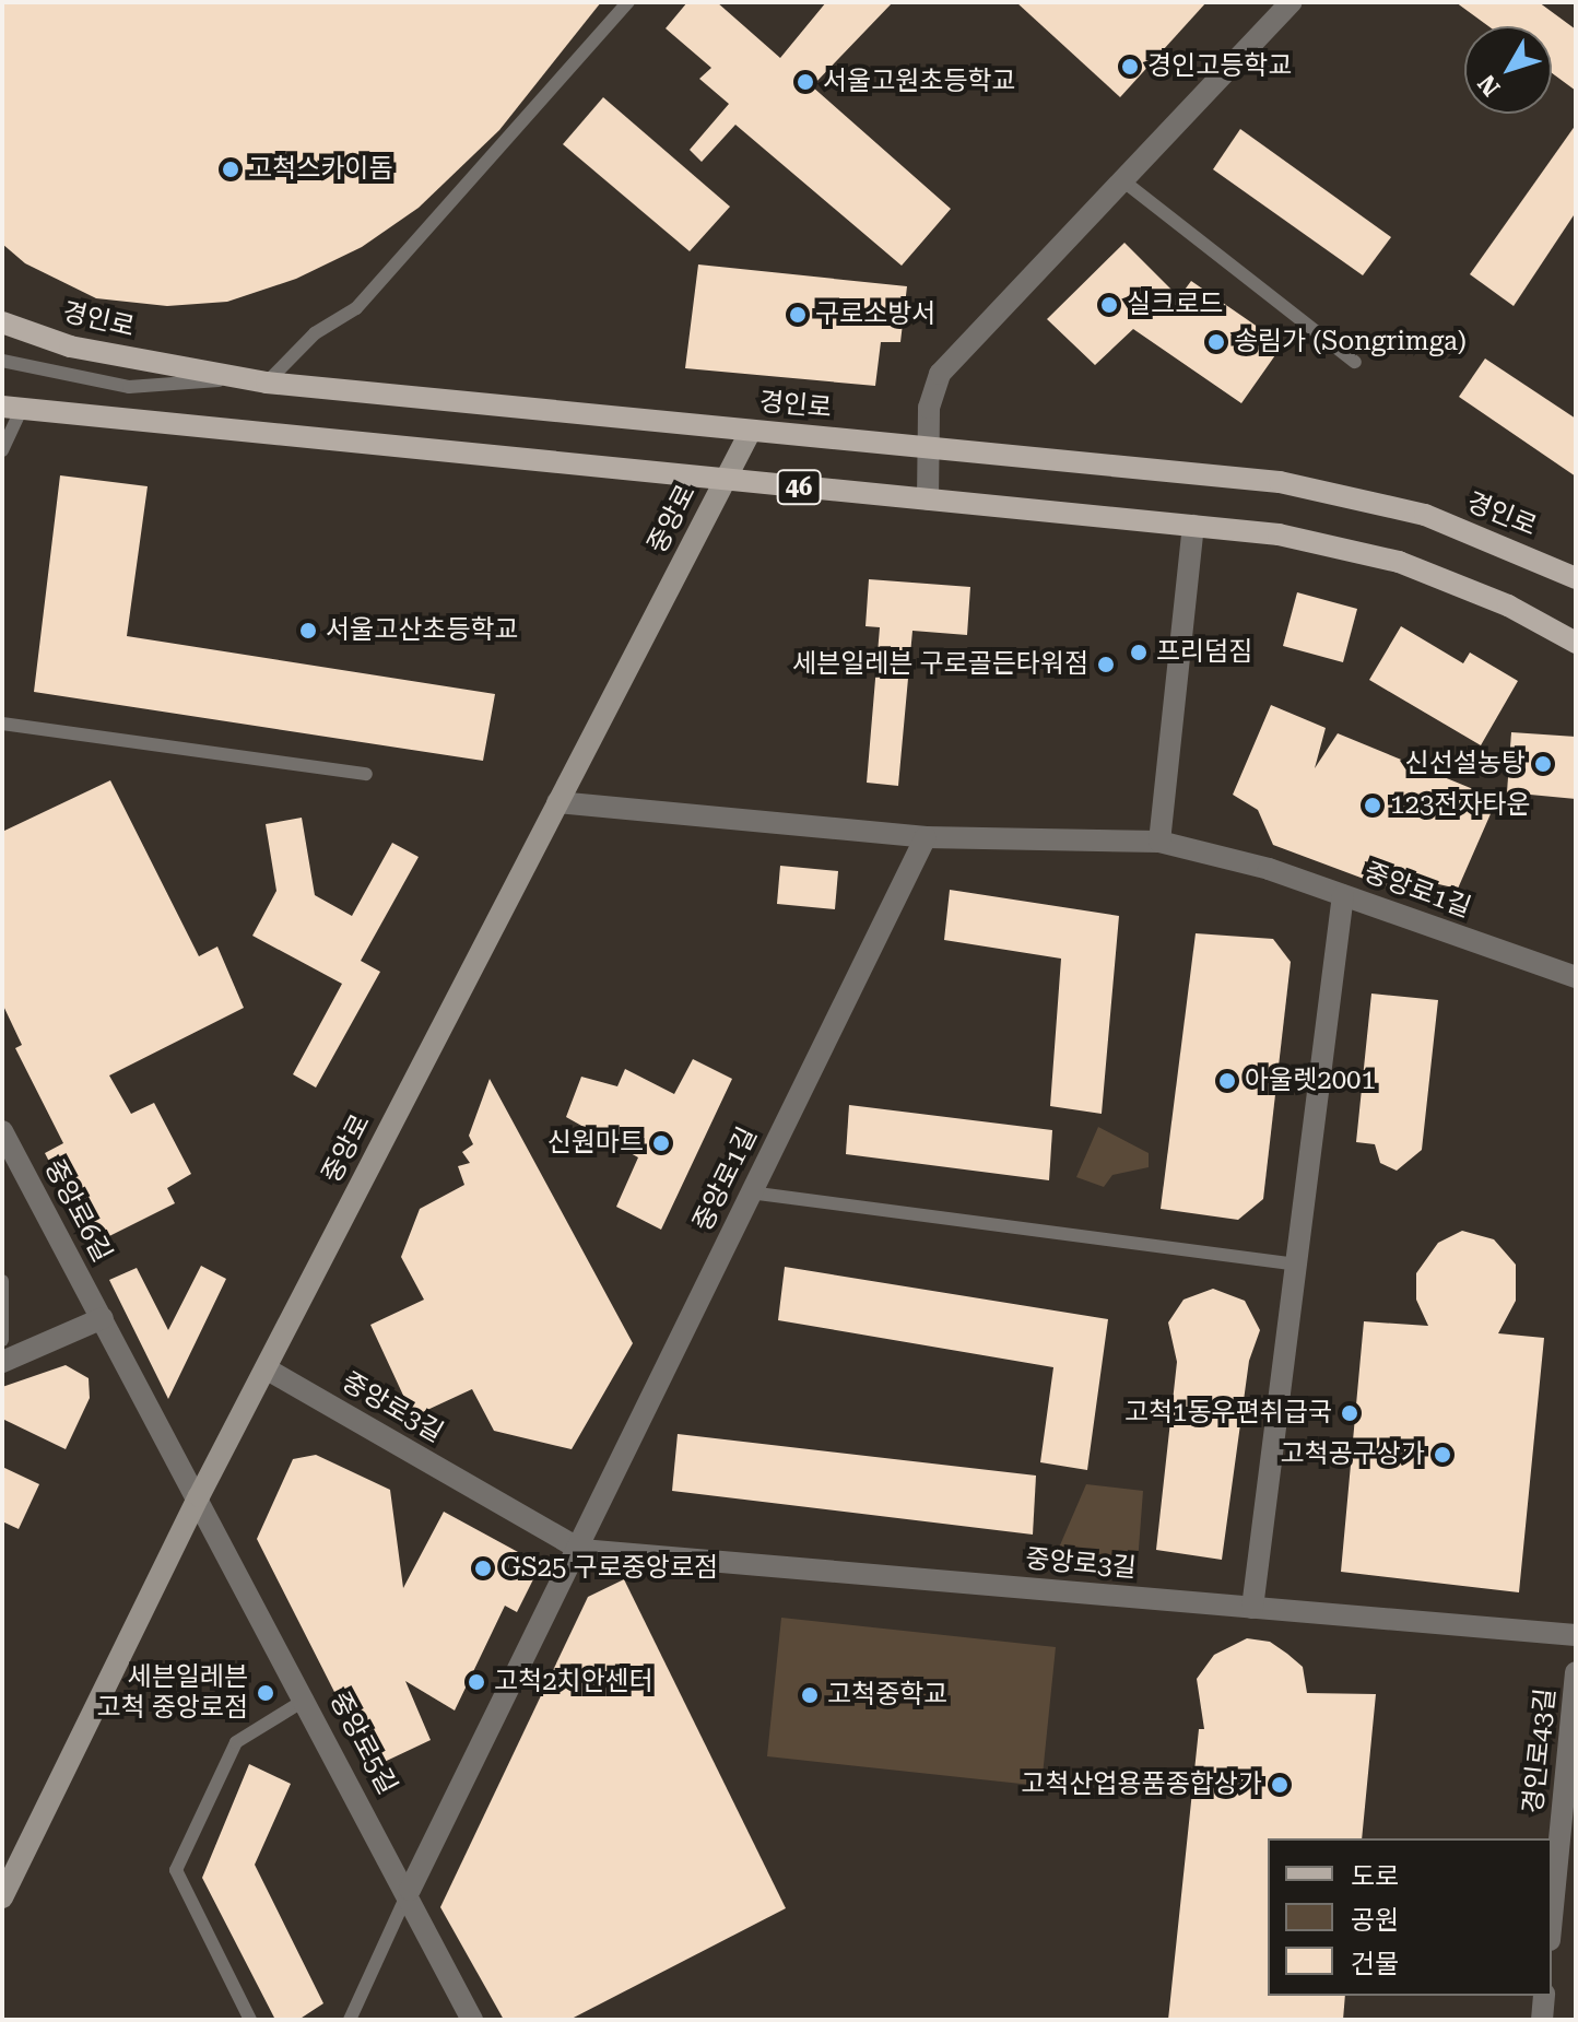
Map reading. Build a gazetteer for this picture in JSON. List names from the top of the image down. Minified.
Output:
{"streets":{"main road":["경인로","46","중앙로"],"street":["중앙로1길","중앙로6길","중앙로3길","중앙로5길","경인로43길"]},"crossings":[["경인로","중앙로"],["46","중앙로"],["중앙로","중앙로1길"],["중앙로","중앙로6길"],["중앙로","중앙로3길"],["중앙로","중앙로5길"],["중앙로1길","중앙로3길"],["중앙로6길","중앙로5길"]],"places":["경인고등학교","서울고원초등학교","고척스카이돔","실크로드","구로소방서","송림가 (Songrimga)","서울고산초등학교","프리덤짐","세븐일레븐 구로골든타워점","신선설농탕","123전자타운","아울렛2001","신원마트","고척1동우편취급국","고척공구상가","GS25 구로중앙로점","고척2치안센터","세븐일레븐 고척 중앙로점","고척중학교","고척산업용품종합상가"],"legend":["도로","공원","건물"],"north":"bottom left"}
